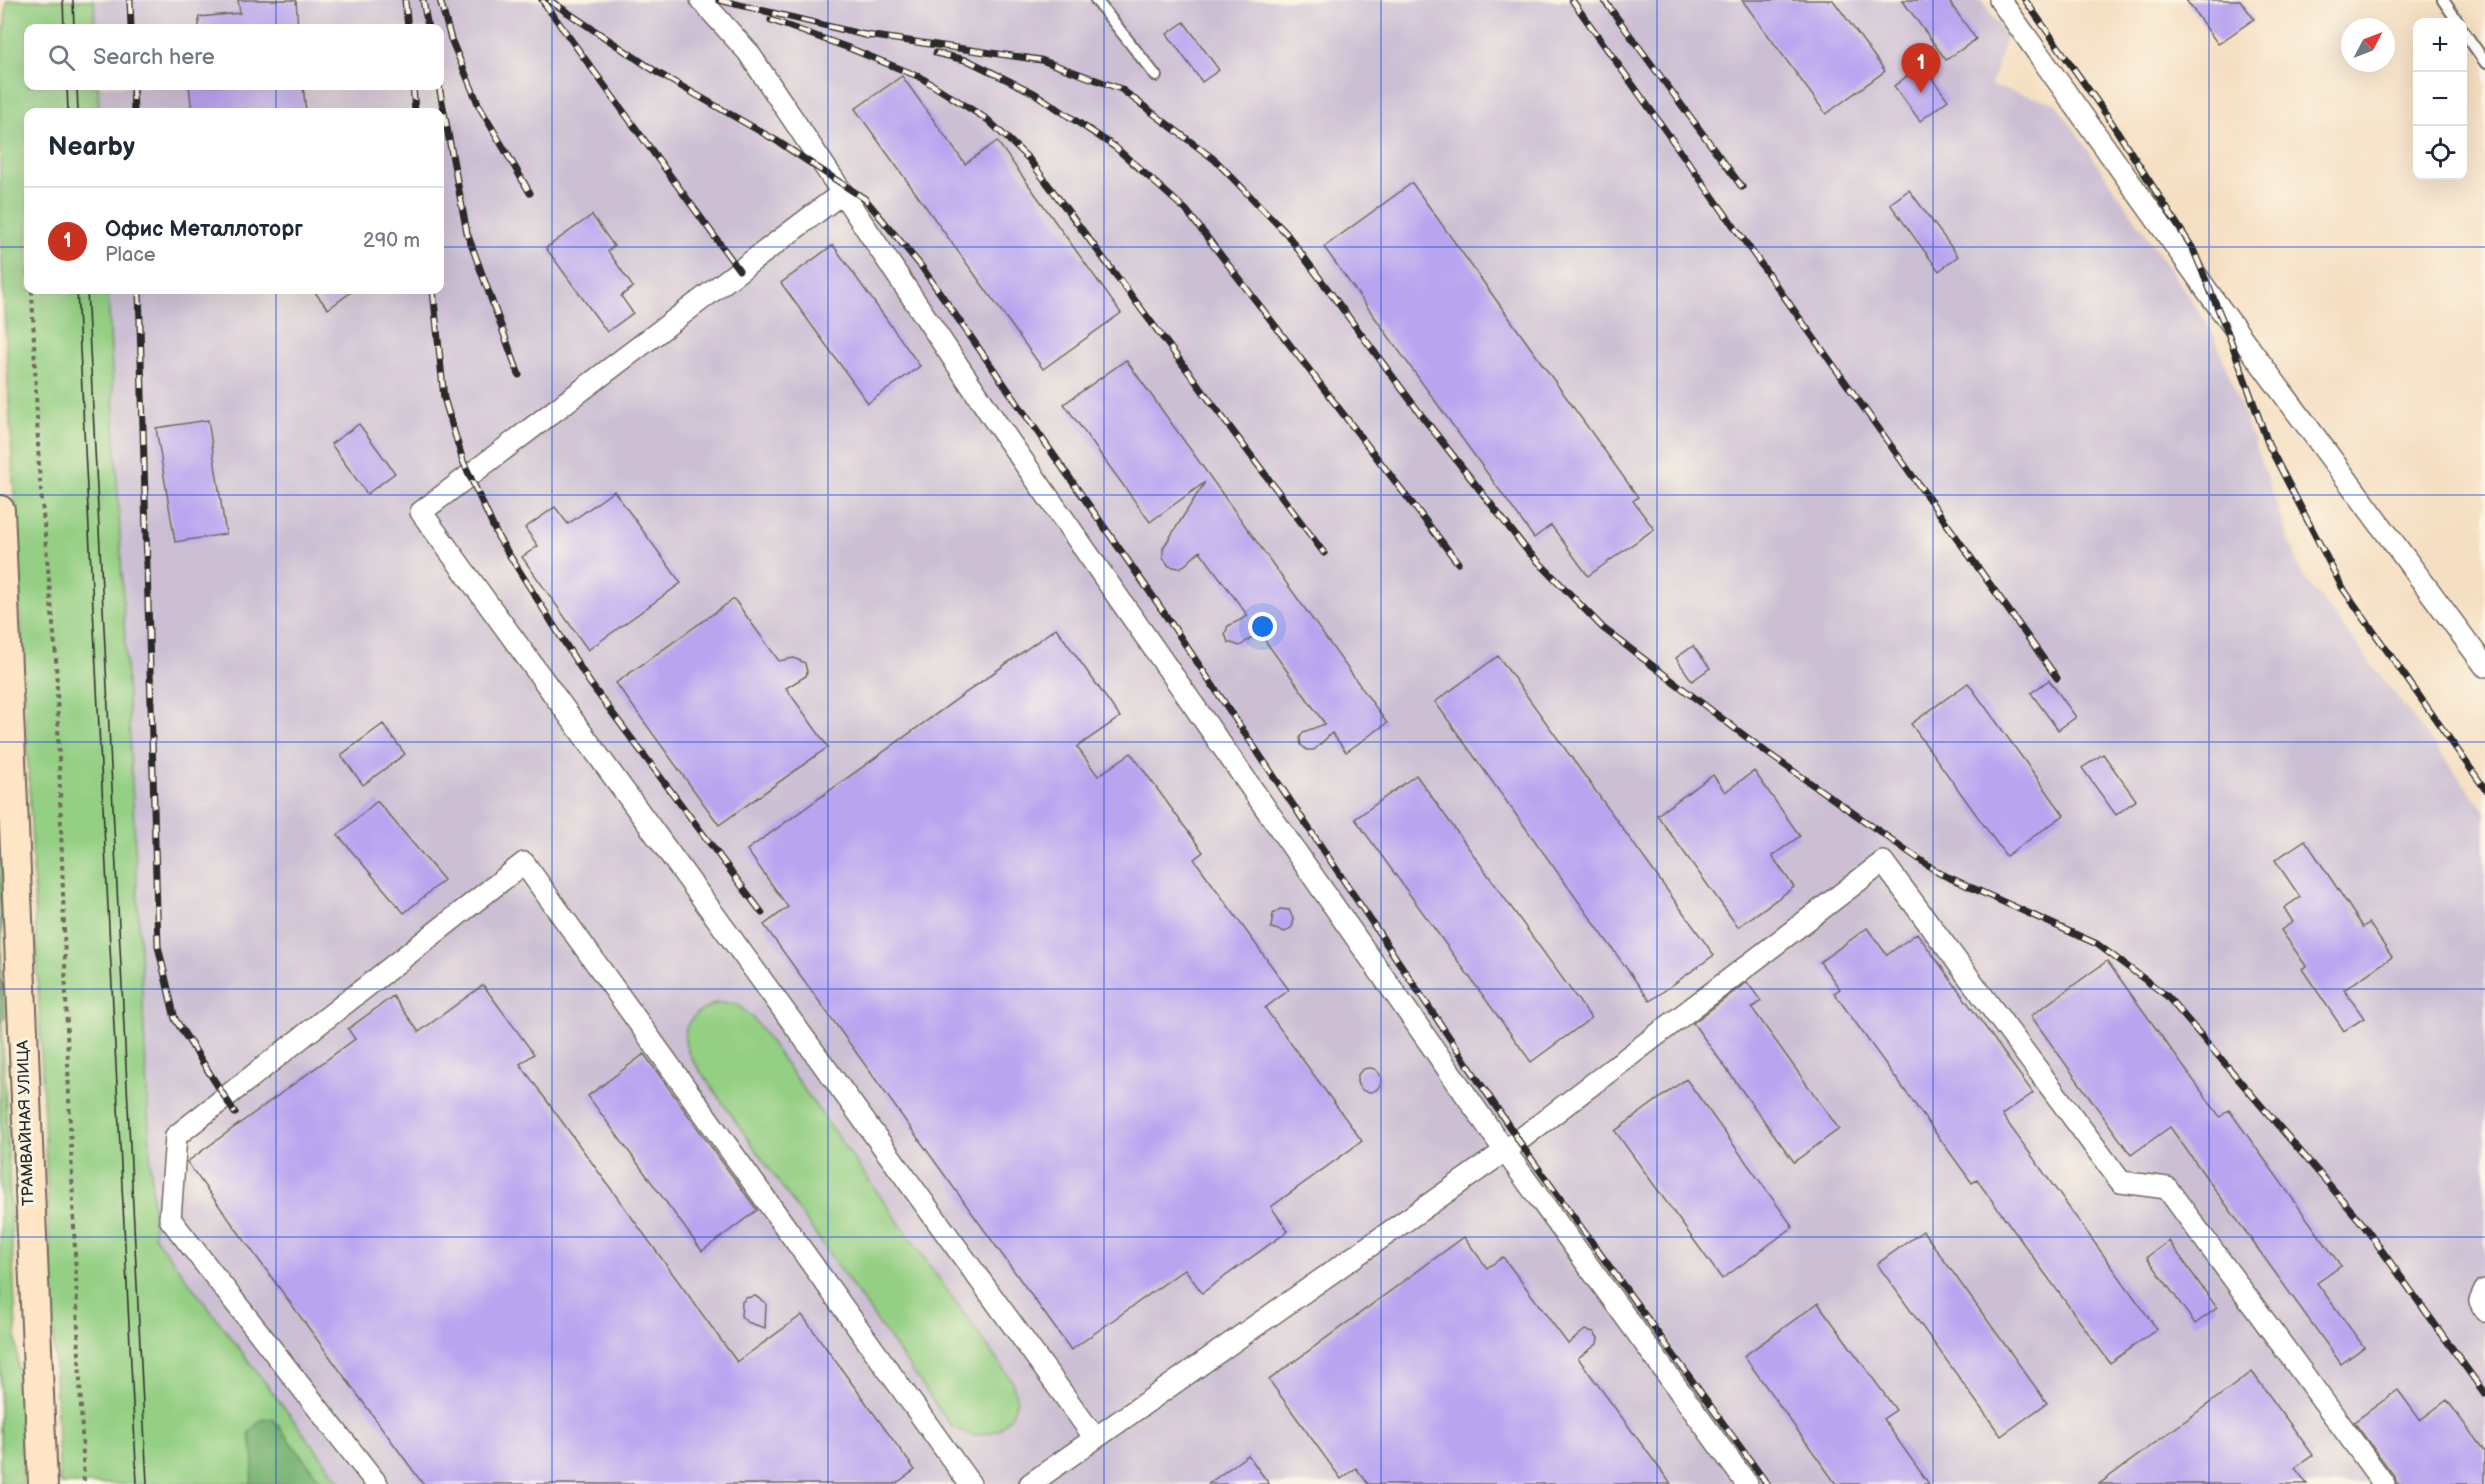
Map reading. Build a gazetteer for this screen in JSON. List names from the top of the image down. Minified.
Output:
{"streets":{"main road":["ТРАМВАЙНАЯ УЛИЦА"]},"north":"top right","page":{"map_buttons":["+","−"],"search":"Search here","pins":"1","heading":"Nearby","list":[{"mark":"1","name":"Офис Металлоторг","note":"Place","value":"290 m"}]}}
